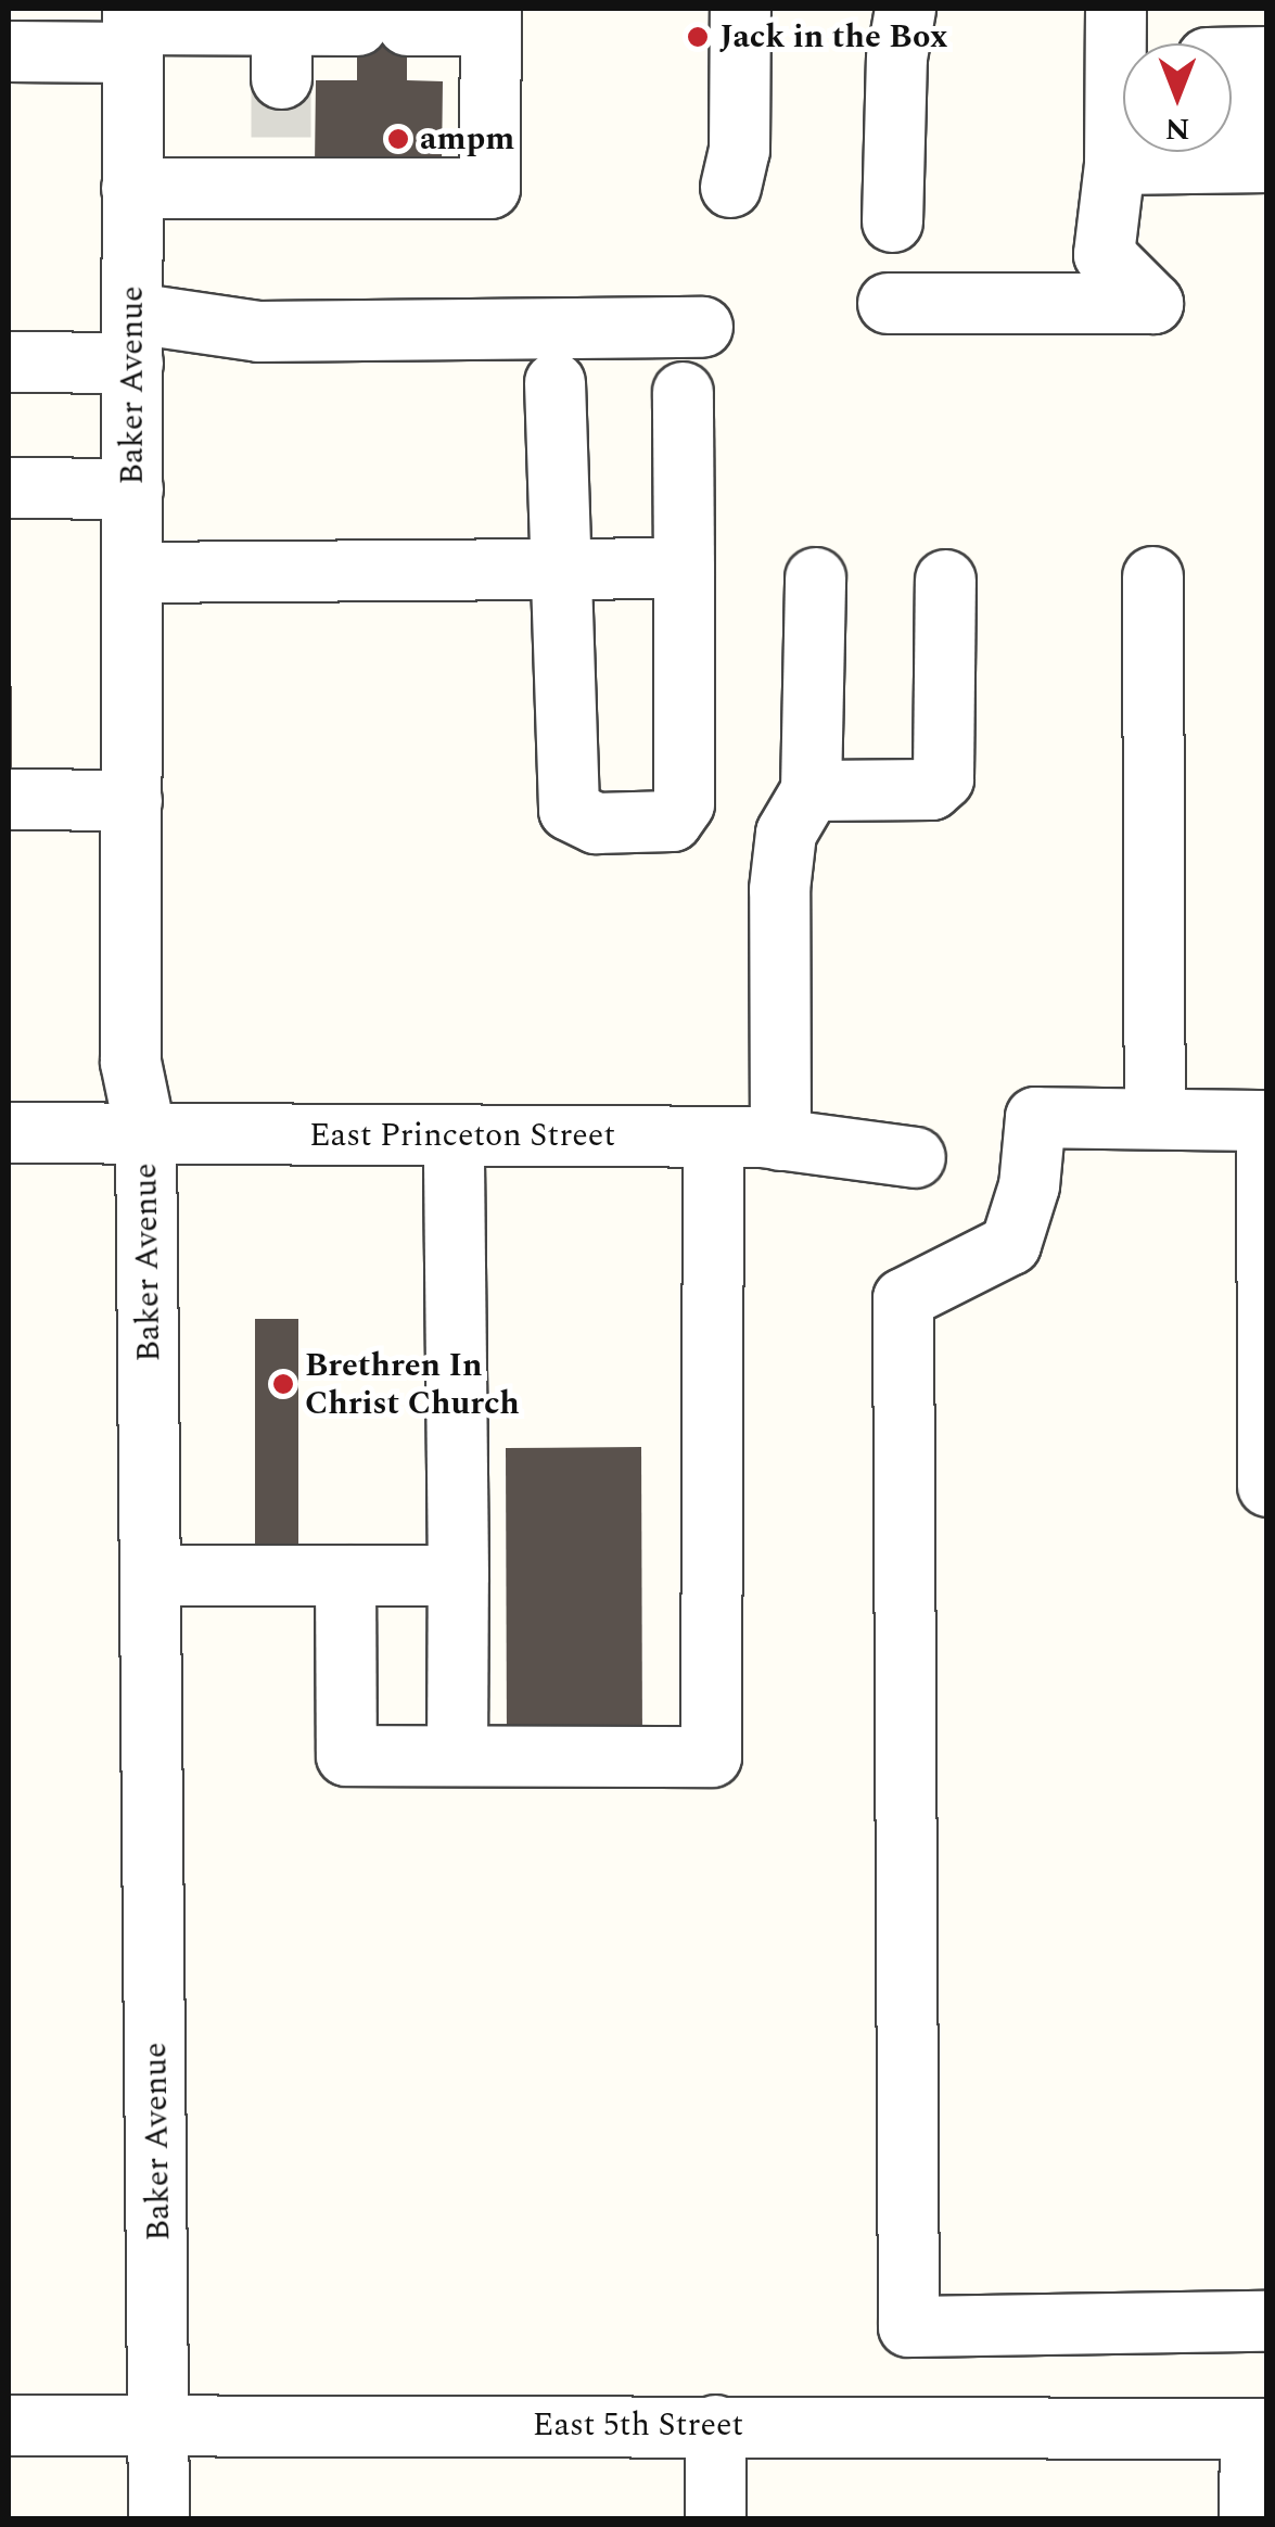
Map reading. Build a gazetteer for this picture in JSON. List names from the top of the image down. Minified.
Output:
{"streets":{"street":["Baker Avenue","East Princeton Street","East 5th Street"]},"crossings":[["Baker Avenue","East Princeton Street"],["Baker Avenue","East 5th Street"]],"places":["Jack in the Box","ampm","Brethren In Christ Church"],"north":"bottom"}
